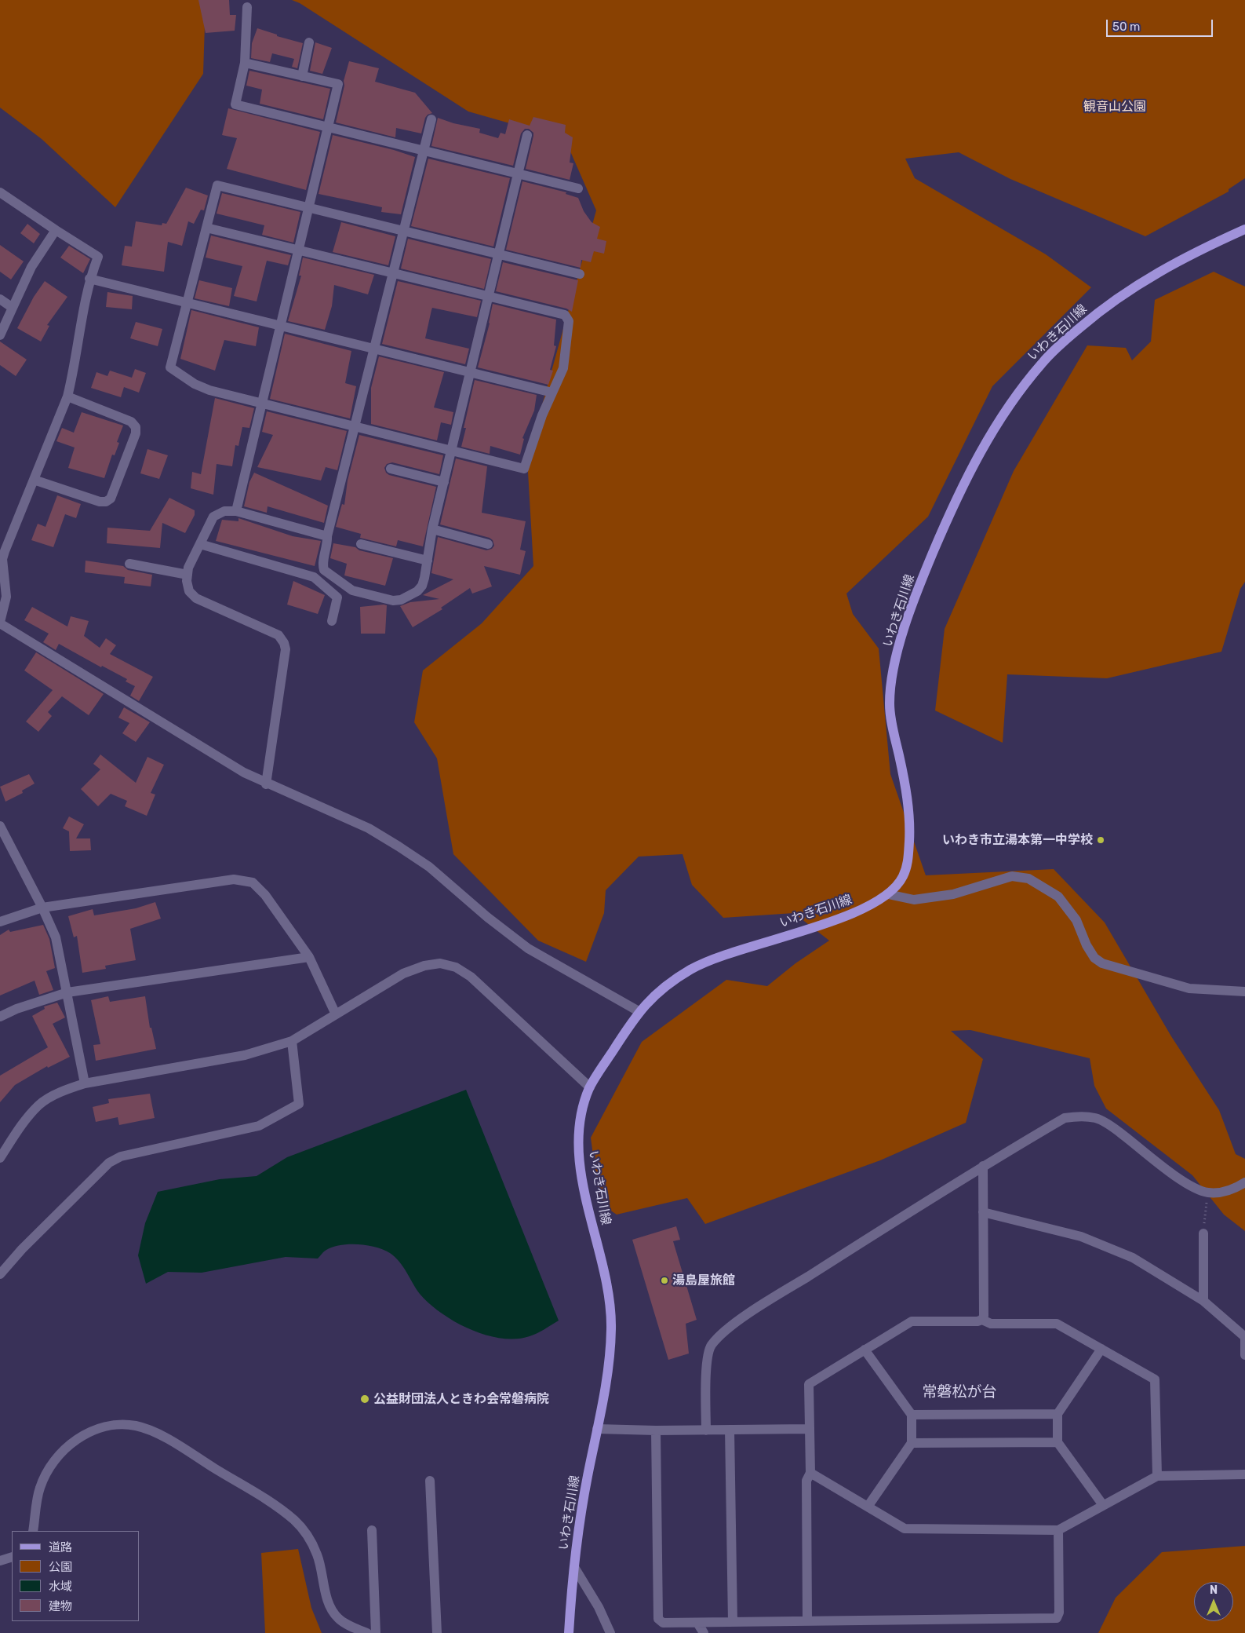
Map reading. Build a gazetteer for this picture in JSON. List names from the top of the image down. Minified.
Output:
{"streets":{"main road":["いわき石川線"]},"districts":["常磐松が台"],"parks":["観音山公園"],"places":["いわき市立湯本第一中学校","湯島屋旅館","公益財団法人ときわ会常磐病院"],"legend":["道路","公園","水域","建物"],"scale_bar":"50 m","north":"top"}
